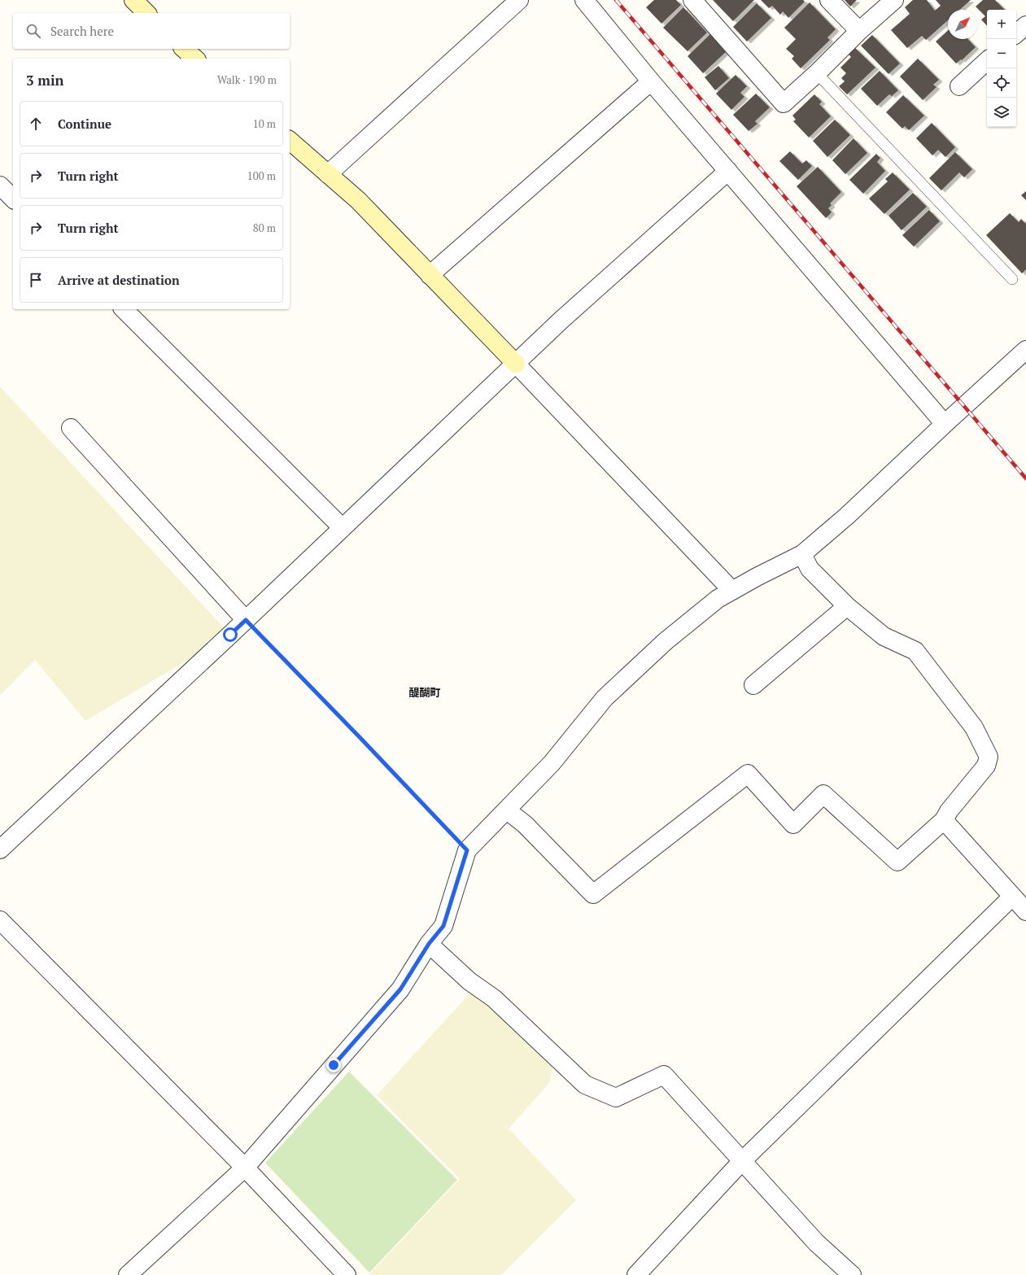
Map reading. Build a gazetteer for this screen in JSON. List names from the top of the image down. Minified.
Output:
{"districts":["醍醐町"],"north":"top right","page":{"map_buttons":["+","−"],"search":"Search here","heading":["3 min","Walk · 190 m"],"list":[["Continue","10 m"],["Turn right","100 m"],["Turn right","80 m"],"Arrive at destination"]}}
